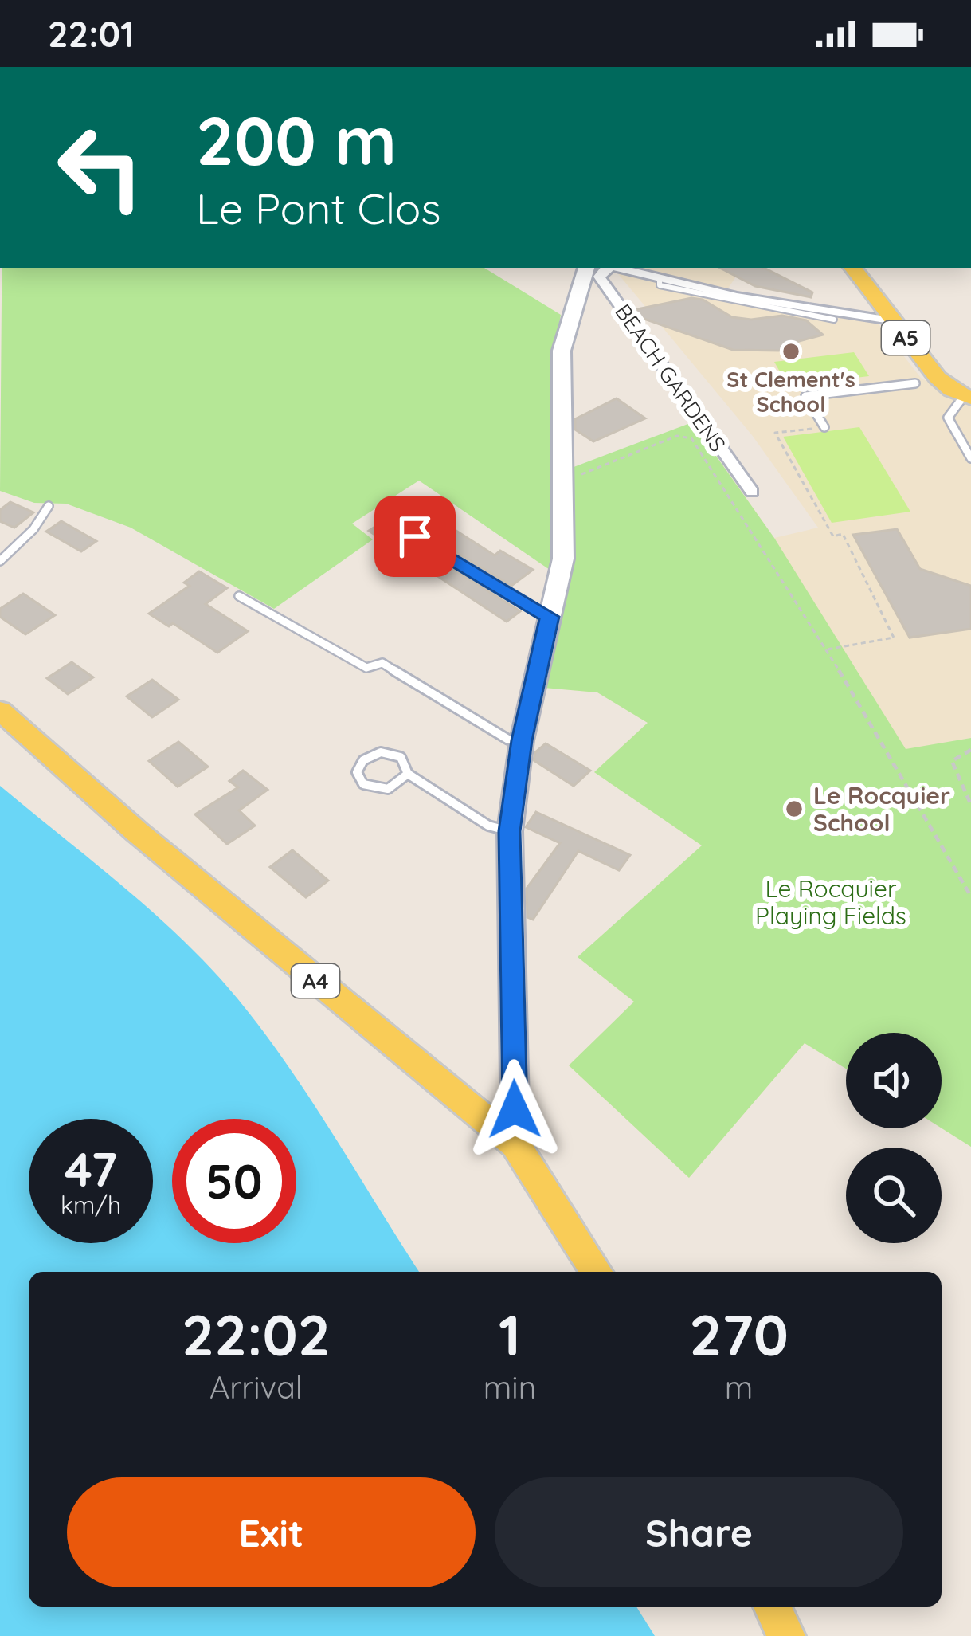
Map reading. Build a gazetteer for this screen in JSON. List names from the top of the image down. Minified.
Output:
{"streets":{"main road":["A5","A4"],"street":["BEACH GARDENS"]},"parks":["Le Rocquier Playing Fields"],"places":["St Clement's School","Le Rocquier School"],"page":{"status":"22:01","turn":["200 m","Le Pont Clos"],"speed":"47 km/h","limit":"50","eta":["22:02","Arrival","1","min","270","m"],"buttons":["Exit","Share"]}}
